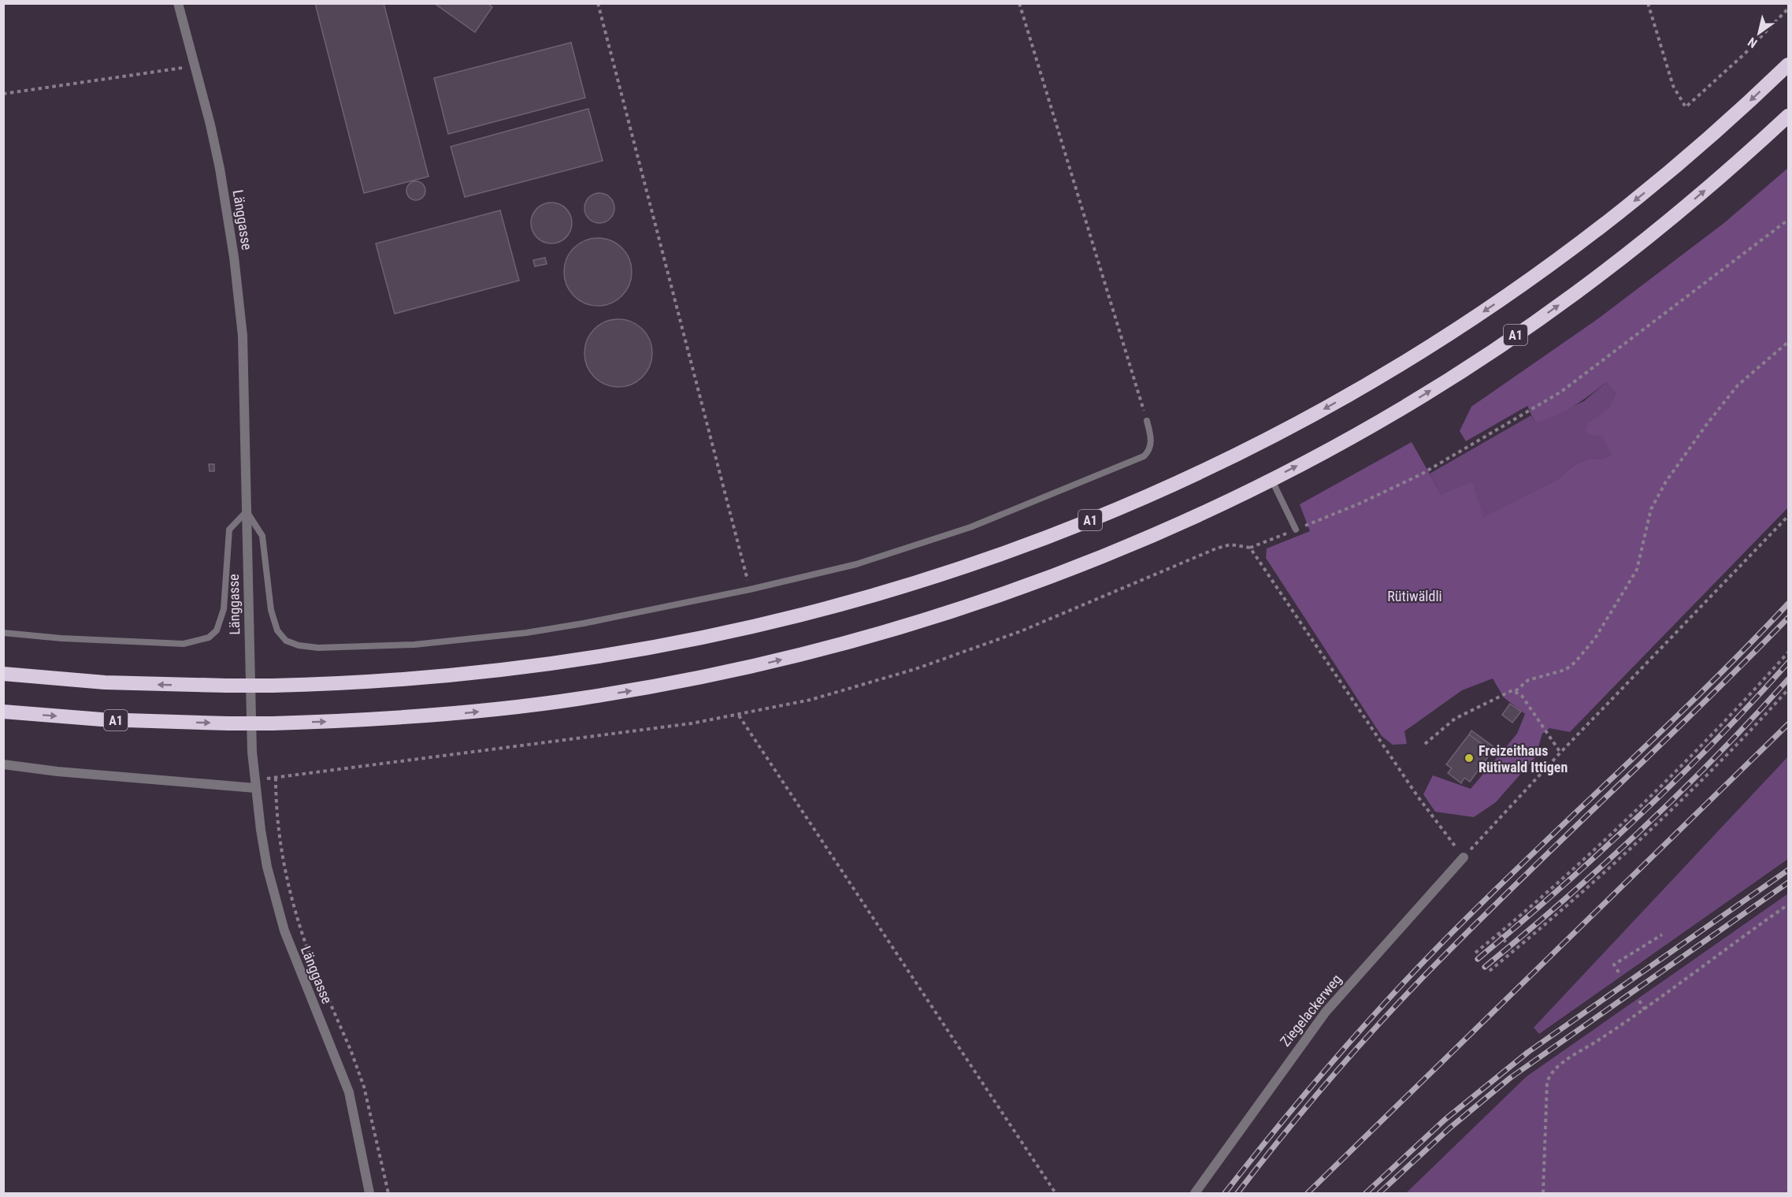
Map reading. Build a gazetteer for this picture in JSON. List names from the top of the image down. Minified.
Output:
{"streets":{"highway":["A1"],"street":["Länggasse","Ziegelackerweg"]},"parks":["Rütiwäldli"],"places":["Freizeithaus Rütiwald Ittigen"],"north":"bottom left"}
